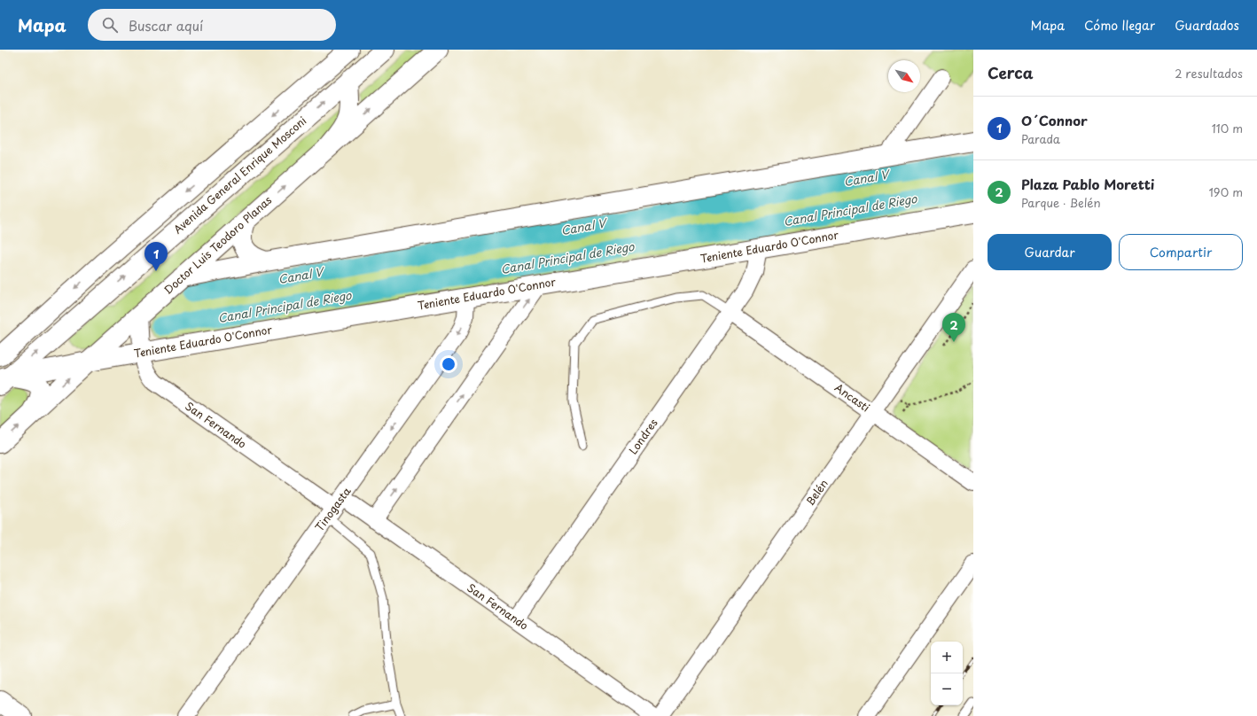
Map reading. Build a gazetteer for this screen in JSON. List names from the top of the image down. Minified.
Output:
{"streets":{"main road":["Avenida General Enrique Mosconi","Doctor Luis Teodoro Planas","Teniente Eduardo O'Connor"],"street":["Ancasti","San Fernando","Londres","Belén","Tinogasta"]},"crossings":[["Avenida General Enrique Mosconi","Teniente Eduardo O'Connor"],["Doctor Luis Teodoro Planas","Teniente Eduardo O'Connor"],["Doctor Luis Teodoro Planas","San Fernando"],["Teniente Eduardo O'Connor","San Fernando"],["Teniente Eduardo O'Connor","Londres"],["Teniente Eduardo O'Connor","Tinogasta"],["Ancasti","Londres"],["Ancasti","Belén"],["San Fernando","Londres"],["San Fernando","Tinogasta"]],"water":["Canal V","Canal Principal de Riego"],"north":"bottom right","page":{"header":"Mapa","search":"Buscar aquí","nav":["Mapa","Cómo llegar","Guardados"],"heading":["Cerca","2 resultados"],"list":[{"mark":"1","name":"O´Connor","note":"Parada","value":"110 m"},{"mark":"2","name":"Plaza Pablo Moretti","note":"Parque · Belén","value":"190 m"}],"buttons":["Guardar","Compartir"],"pins":["1","2"],"map_buttons":["+","−"]}}
